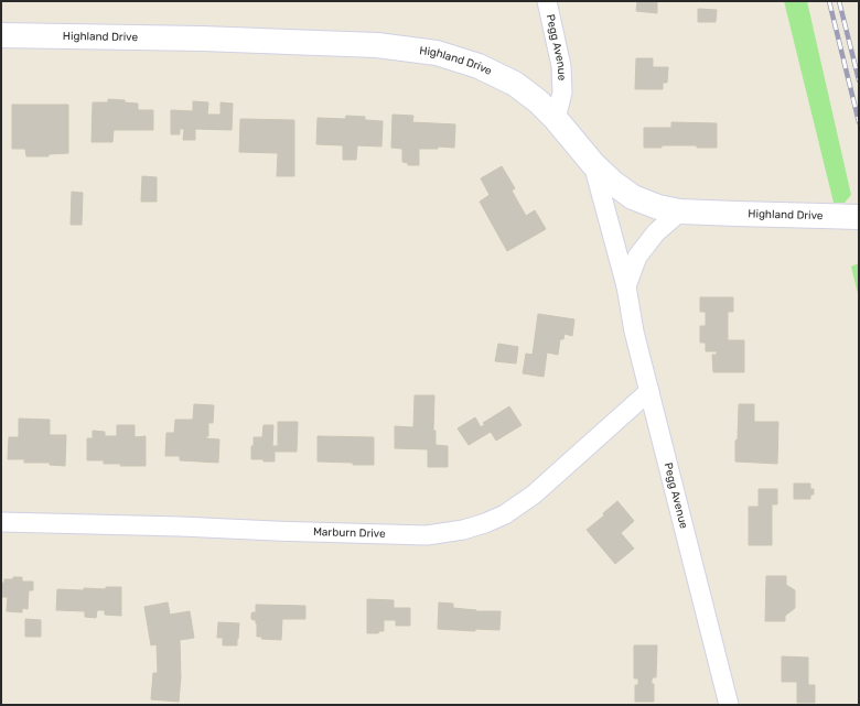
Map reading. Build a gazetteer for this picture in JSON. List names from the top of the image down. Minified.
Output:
{"streets":{"street":["Highland Drive","Pegg Avenue","Marburn Drive"]},"crossings":[["Highland Drive","Pegg Avenue"],["Pegg Avenue","Marburn Drive"]]}
